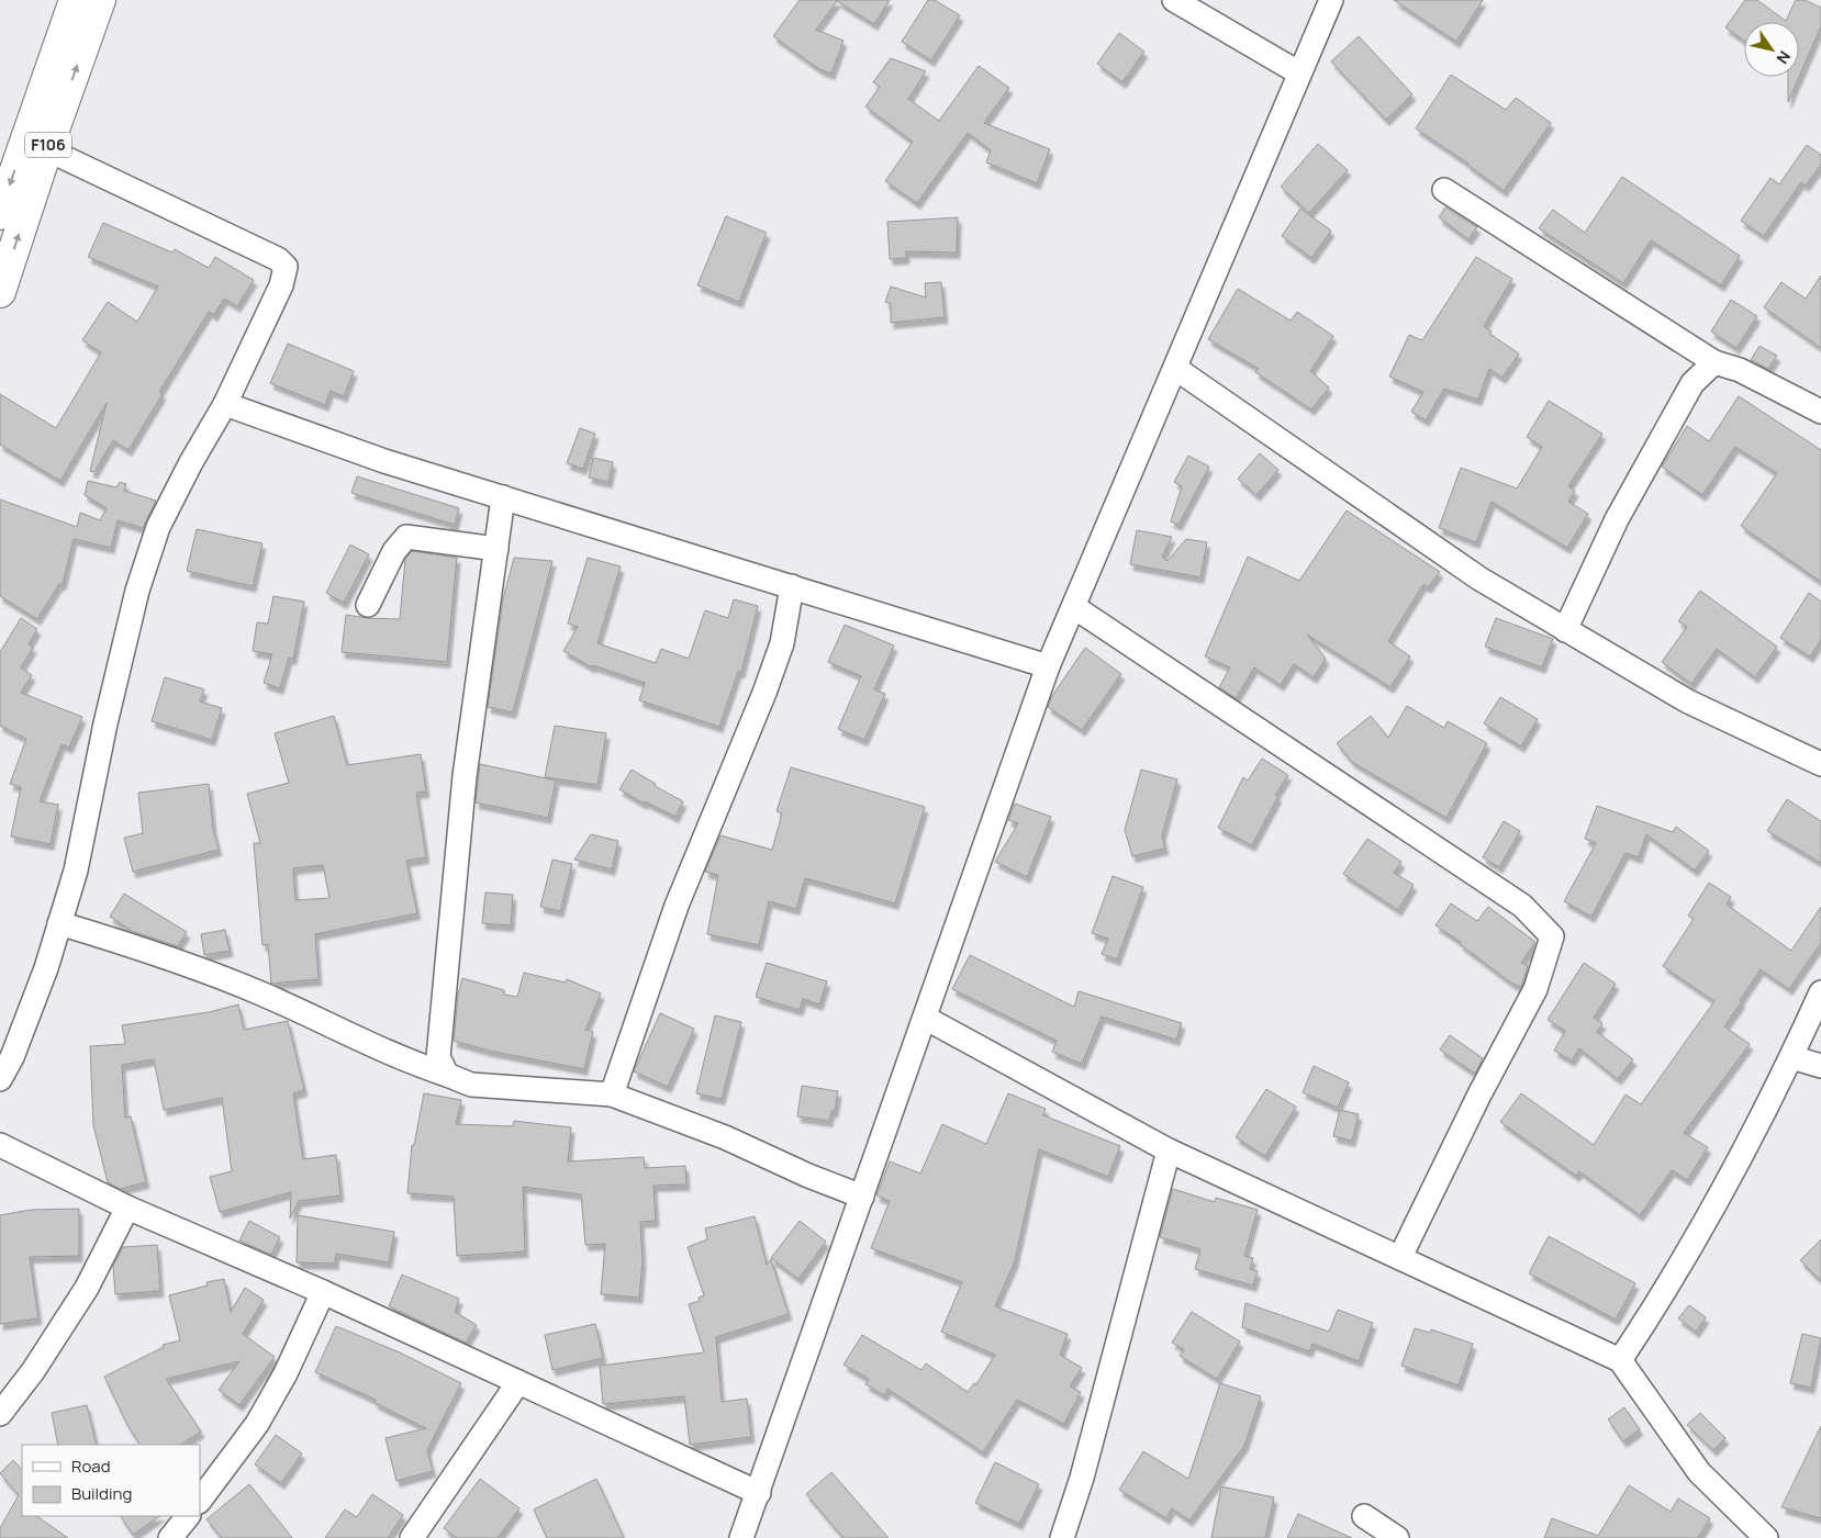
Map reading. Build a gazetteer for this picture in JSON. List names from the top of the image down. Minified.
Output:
{"streets":{"main road":["F106"]},"legend":["Road","Building"],"north":"bottom right"}
